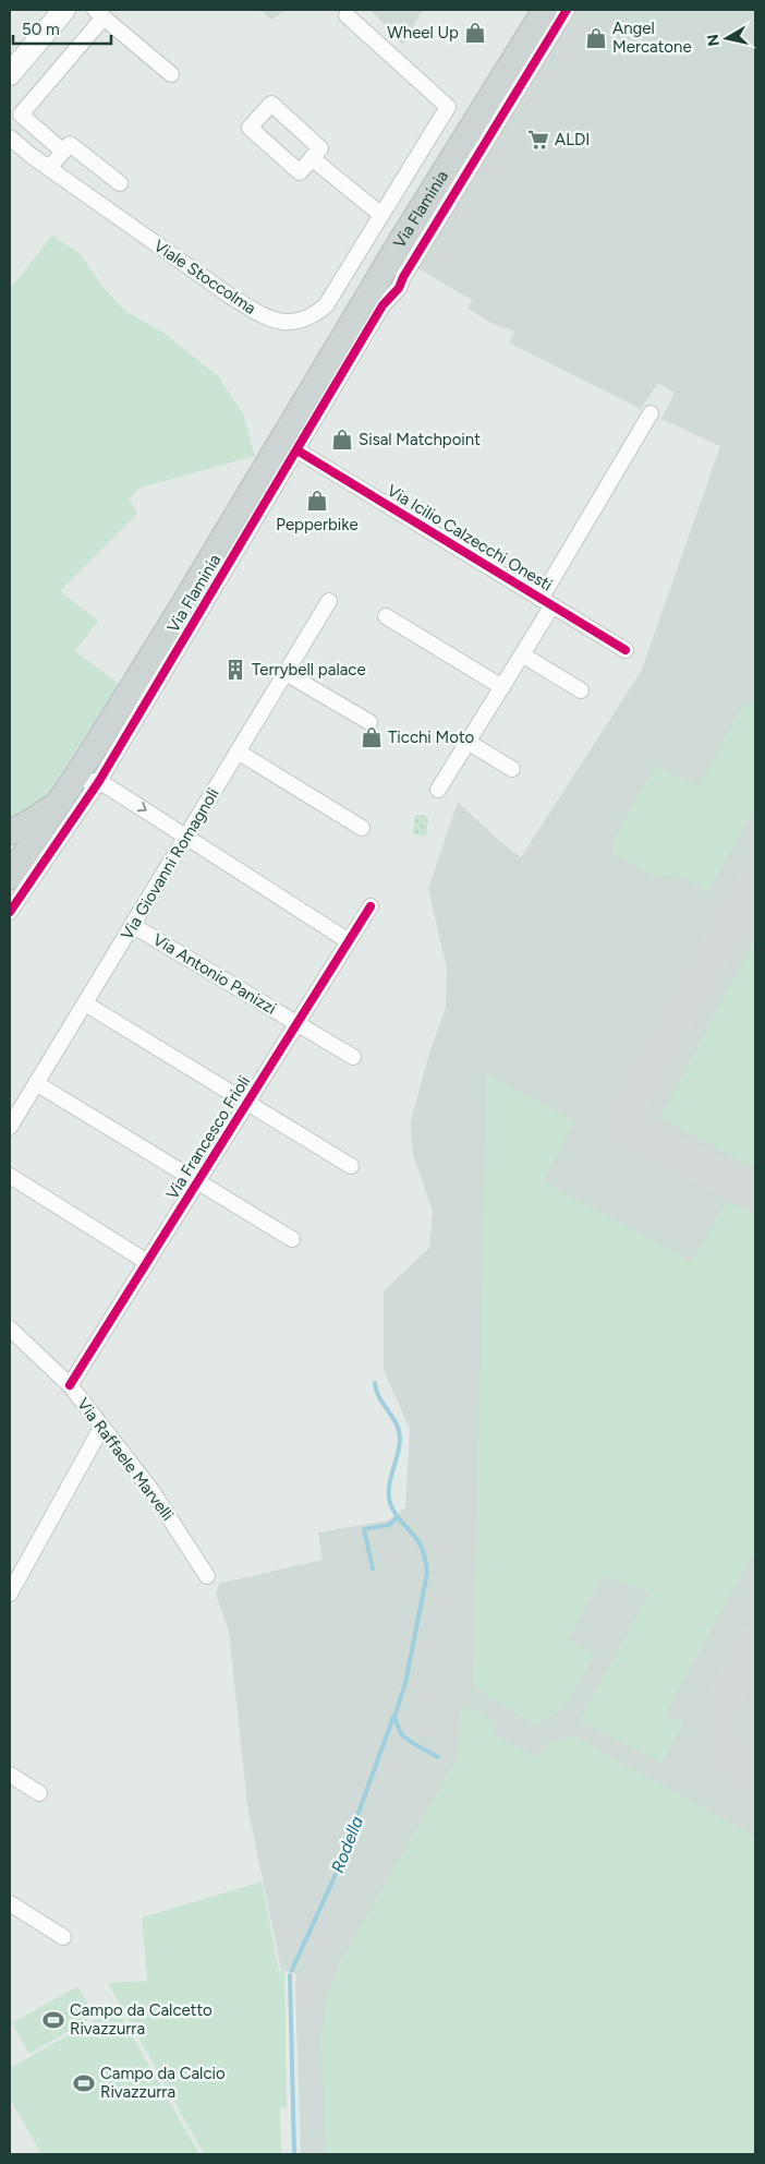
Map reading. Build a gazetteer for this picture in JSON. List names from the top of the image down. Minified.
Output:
{"streets":{"main road":["Via Flaminia"],"street":["Viale Stoccolma","Via Icilio Calzecchi Onesti","Via Giovanni Romagnoli","Via Antonio Panizzi","Via Francesco Frioli","Via Raffaele Marvelli"]},"crossings":[["Via Flaminia","Via Icilio Calzecchi Onesti"],["Via Giovanni Romagnoli","Via Antonio Panizzi"],["Via Antonio Panizzi","Via Francesco Frioli"],["Via Francesco Frioli","Via Raffaele Marvelli"]],"water":["Rodella"],"places":{"shop":["Wheel Up","Angel Mercatone","Sisal Matchpoint","Pepperbike","Ticchi Moto"],"supermarket":["ALDI"],"building":["Terrybell palace"],"sports":["Campo da Calcetto Rivazzurra","Campo da Calcio Rivazzurra"]},"scale_bar":"50 m","north":"left"}
